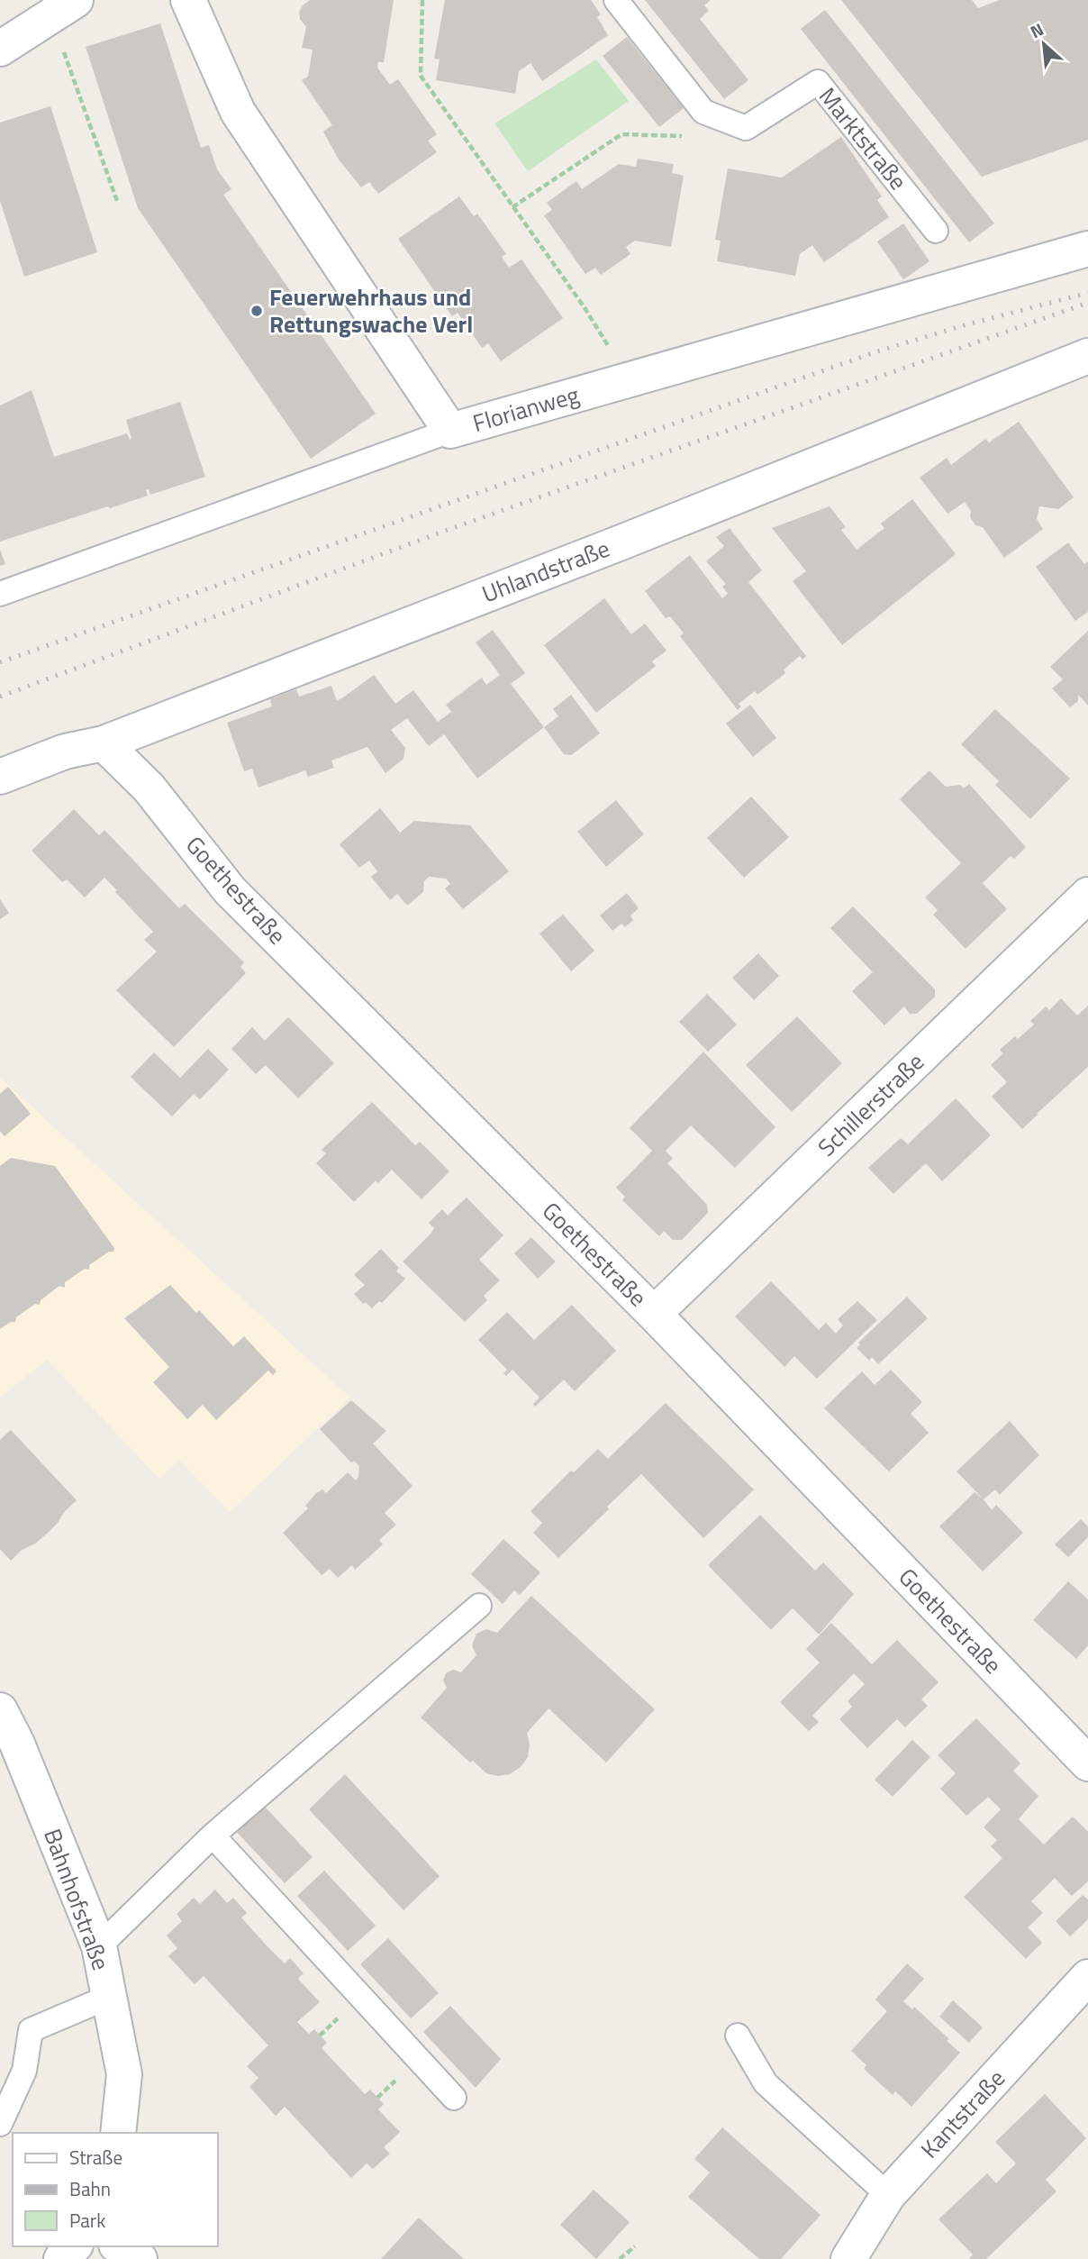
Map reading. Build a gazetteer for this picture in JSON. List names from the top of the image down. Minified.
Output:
{"streets":{"street":["Florianweg","Uhlandstraße","Goethestraße","Schillerstraße","Bahnhofstraße","Kantstraße"],"lane":["Marktstraße"]},"crossings":[["Uhlandstraße","Goethestraße"],["Goethestraße","Schillerstraße"]],"places":["Feuerwehrhaus und Rettungswache Verl"],"legend":["Straße","Bahn","Park"],"north":"top left"}
